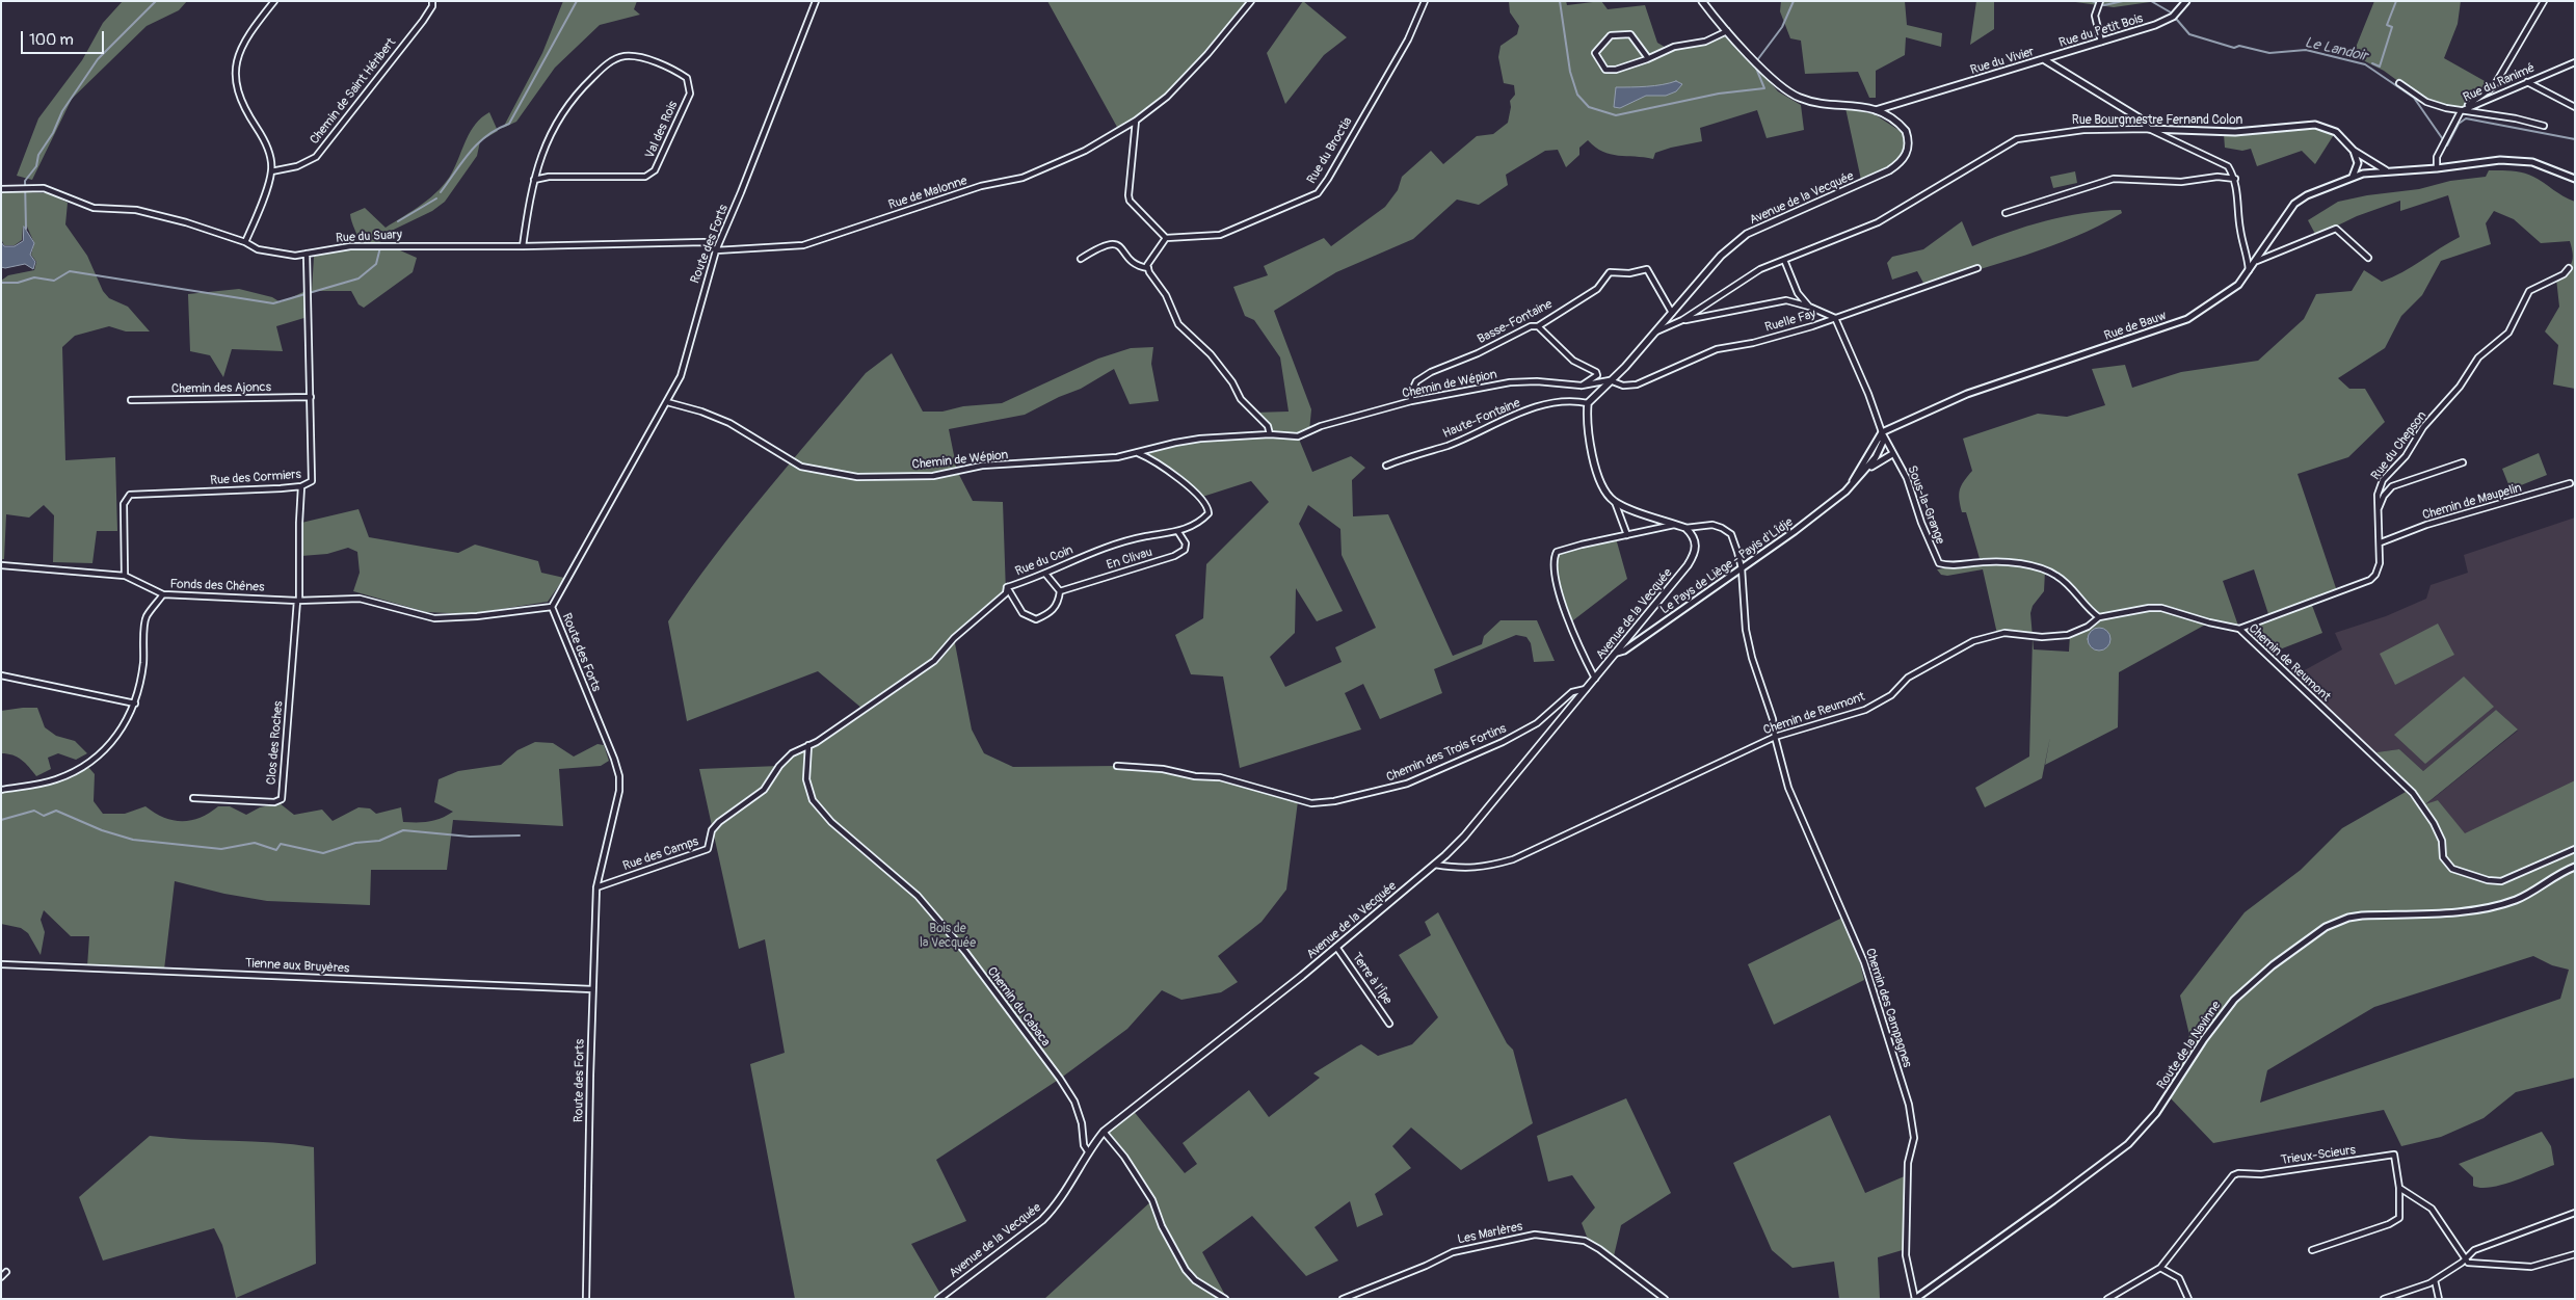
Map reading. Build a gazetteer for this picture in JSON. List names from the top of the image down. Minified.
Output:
{"streets":{"main road":["Avenue de la Vecquée"],"street":["Rue du Petit Bois","Rue du Vivier","Rue du Ranimé","Chemin de Saint Héribert","Rue Bourgmestre Fernand Colon","Val des Rois","Rue du Broctia","Rue de Malonne","Rue du Suary","Route des Forts","Ruelle Fay","Basse-Fontaine","Rue de Bauw","Chemin de Wépion","Chemin des Ajoncs","Haute-Fontaine","Rue du Chepson","Rue des Cormiers","Chemin de Maupelin","Sous-la-Grange","En Clivau","Rue du Coin","Le Pays de Liège - Payis d'Lîdje","Fonds des Chênes","Chemin de Reumont","Clos des Roches","Chemin des Trois Fortins","Rue des Camps","Tienne aux Bruyères","Terre à l'Îpe","Chemin du Cabaca","Chemin des Campagnes","Route de la Navinne","Trieux-Scieurs","Les Marlères"]},"crossings":[["Rue du Petit Bois","Rue du Vivier"],["Rue du Vivier","Rue Bourgmestre Fernand Colon"],["Rue du Vivier","Avenue de la Vecquée"],["Rue du Ranimé","Rue de Bauw"],["Rue Bourgmestre Fernand Colon","Avenue de la Vecquée"],["Val des Rois","Rue du Suary"],["Rue de Malonne","Rue du Suary"],["Rue de Malonne","Route des Forts"],["Avenue de la Vecquée","Ruelle Fay"],["Avenue de la Vecquée","Basse-Fontaine"],["Avenue de la Vecquée","Chemin de Wépion"],["Avenue de la Vecquée","Haute-Fontaine"],["Avenue de la Vecquée","Le Pays de Liège - Payis d'Lîdje"],["Avenue de la Vecquée","Chemin de Reumont"],["Avenue de la Vecquée","Chemin des Trois Fortins"],["Avenue de la Vecquée","Terre à l'Îpe"],["Avenue de la Vecquée","Chemin du Cabaca"],["Avenue de la Vecquée","Chemin des Campagnes"],["Rue du Suary","Route des Forts"],["Rue du Suary","Rue des Cormiers"],["Route des Forts","Chemin de Wépion"],["Route des Forts","Fonds des Chênes"],["Route des Forts","Rue des Camps"],["Route des Forts","Tienne aux Bruyères"],["Ruelle Fay","Chemin de Wépion"],["Ruelle Fay","Sous-la-Grange"],["Basse-Fontaine","Chemin de Wépion"],["Rue de Bauw","Sous-la-Grange"],["Rue de Bauw","Le Pays de Liège - Payis d'Lîdje"],["Chemin de Wépion","Rue du Coin"],["Chemin des Ajoncs","Rue des Cormiers"],["Rue du Chepson","Chemin de Maupelin"],["Rue du Chepson","Chemin de Reumont"],["Sous-la-Grange","Le Pays de Liège - Payis d'Lîdje"],["Sous-la-Grange","Chemin de Reumont"],["En Clivau","Rue du Coin"],["Rue du Coin","Rue des Camps"],["Rue du Coin","Chemin du Cabaca"],["Le Pays de Liège - Payis d'Lîdje","Chemin des Campagnes"],["Fonds des Chênes","Clos des Roches"],["Chemin de Reumont","Chemin des Campagnes"],["Rue des Camps","Chemin du Cabaca"],["Chemin des Campagnes","Route de la Navinne"]],"water":["Le Landoir"],"parks":["Bois de la Vecquée"],"scale_bar":"100 m"}
